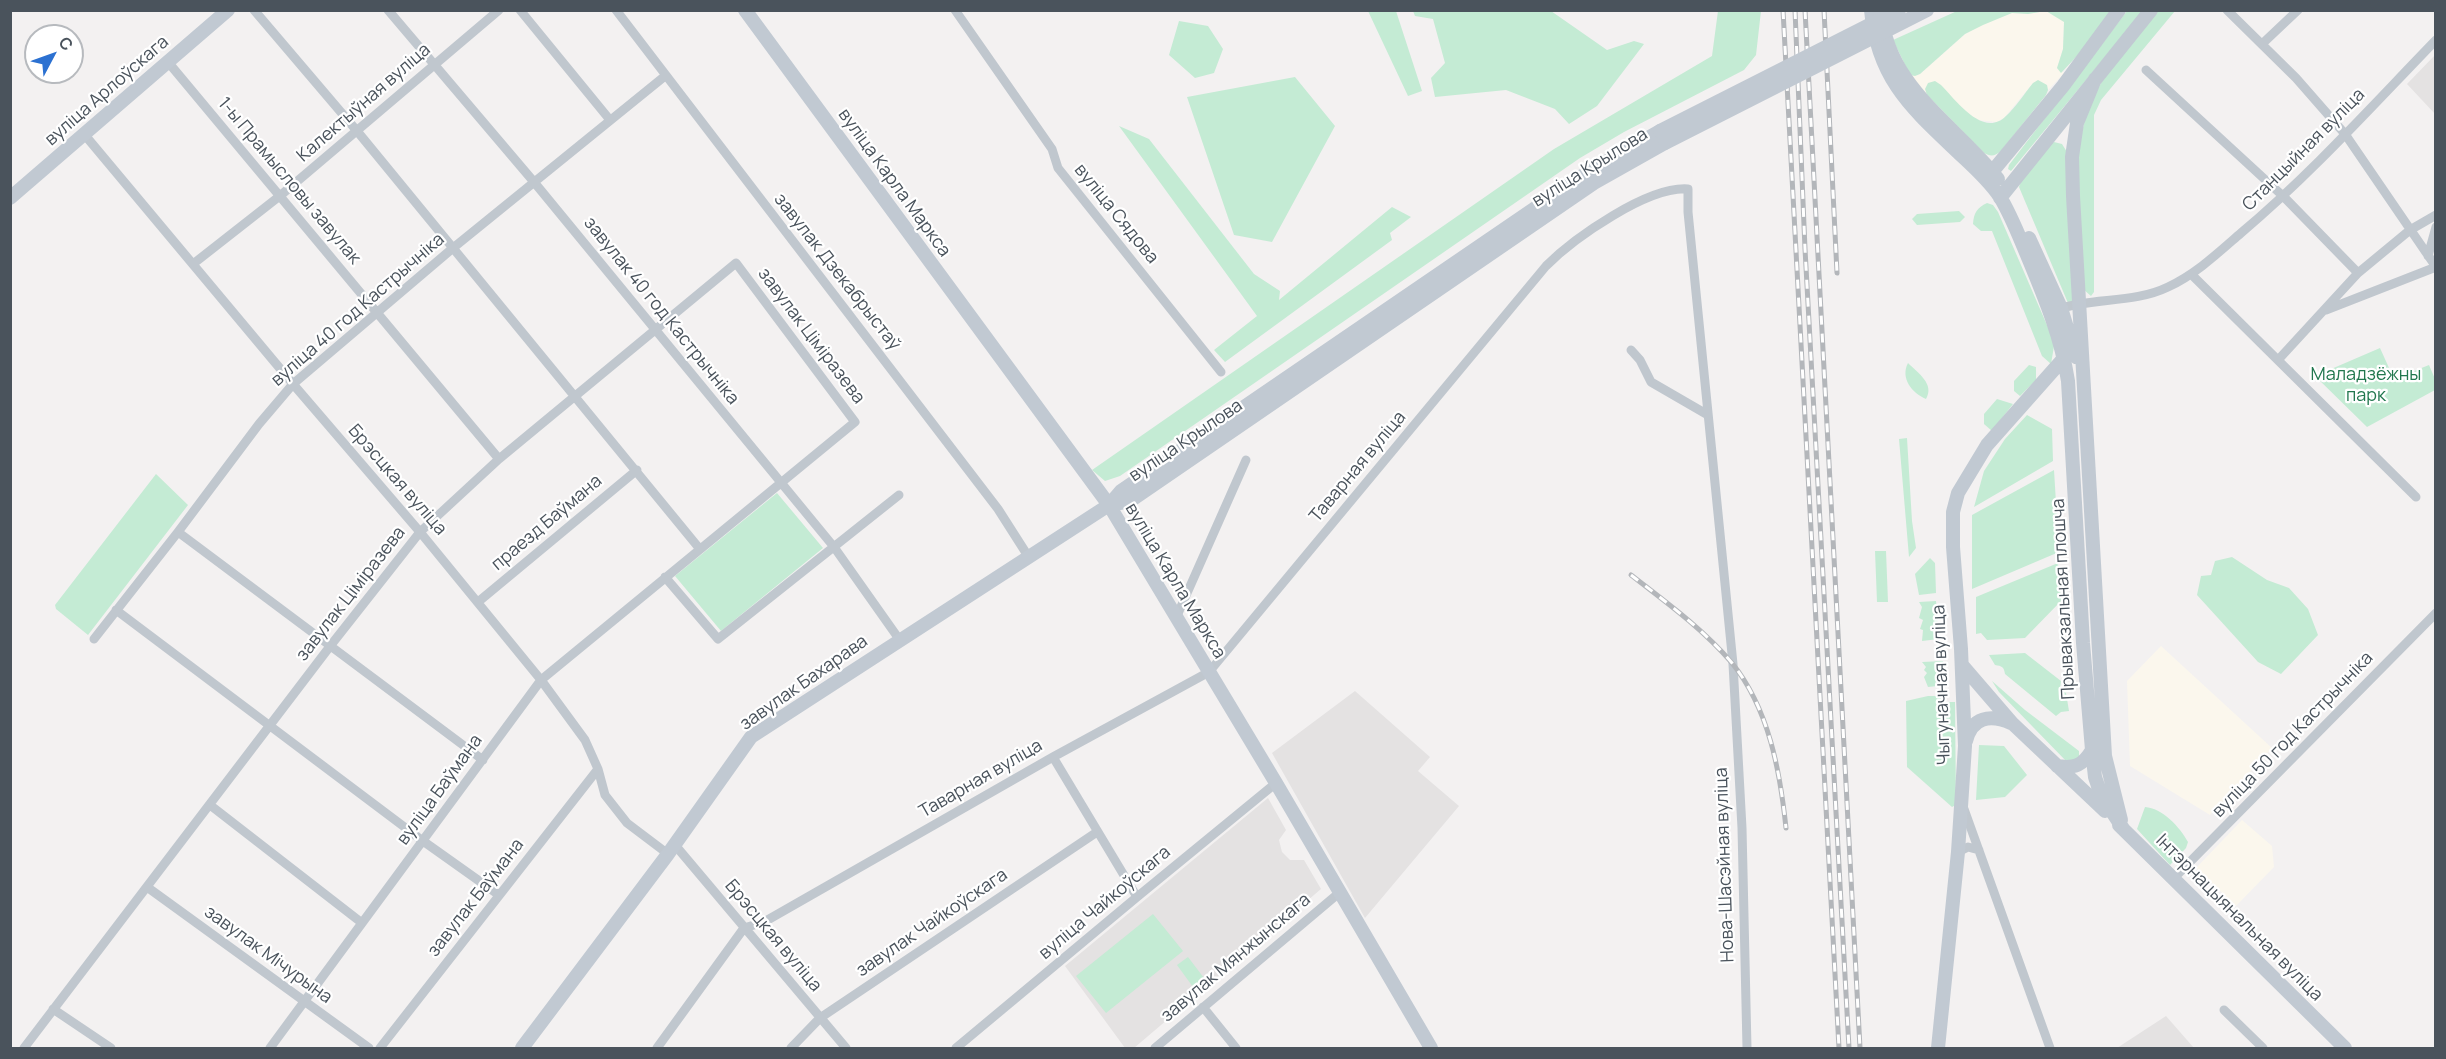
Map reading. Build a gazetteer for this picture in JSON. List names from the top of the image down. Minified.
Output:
{"streets":{"main road":["вуліца Арлоўскага","вуліца Крылова","вуліца Карла Маркса","Прывакзальная плошча","завулак Бахарава","Чыгуначная вуліца","Інтэрнацыянальная вуліца"],"street":["Калектыўная вуліца","Станцыйная вуліца","1-ы Прамысловы завулак","вуліца Сядова","завулак Дзекабрыстаў","вуліца 40 год Кастрычніка","завулак 40 год Кастрычніка","завулак Ціміразева","Таварная вуліца","Брэсцкая вуліца","праезд Баўмана","вуліца 50 год Кастрычніка","вуліца Баўмана","Нова-Шасэйная вуліца","завулак Баўмана","вуліца Чайкоўскага","завулак Чайкоўскага","завулак Мічурына","завулак Мянжынскага"]},"crossings":[["вуліца Арлоўскага","1-ы Прамысловы завулак"],["вуліца Арлоўскага","Брэсцкая вуліца"],["Калектыўная вуліца","1-ы Прамысловы завулак"],["Калектыўная вуліца","завулак 40 год Кастрычніка"],["Калектыўная вуліца","Брэсцкая вуліца"],["Станцыйная вуліца","Прывакзальная плошча"],["вуліца Крылова","вуліца Карла Маркса"],["вуліца Крылова","завулак Бахарава"],["1-ы Прамысловы завулак","вуліца 40 год Кастрычніка"],["1-ы Прамысловы завулак","завулак Ціміразева"],["вуліца Карла Маркса","Таварная вуліца"],["вуліца Карла Маркса","завулак Бахарава"],["вуліца Карла Маркса","вуліца Чайкоўскага"],["вуліца Карла Маркса","завулак Мянжынскага"],["завулак Дзекабрыстаў","вуліца 40 год Кастрычніка"],["завулак Дзекабрыстаў","завулак Бахарава"],["вуліца 40 год Кастрычніка","завулак 40 год Кастрычніка"],["вуліца 40 год Кастрычніка","Брэсцкая вуліца"],["завулак 40 год Кастрычніка","завулак Ціміразева"],["завулак 40 год Кастрычніка","завулак Бахарава"],["завулак 40 год Кастрычніка","вуліца Баўмана"],["завулак Ціміразева","Брэсцкая вуліца"],["завулак Ціміразева","вуліца Баўмана"],["завулак Ціміразева","завулак Мічурына"],["Таварная вуліца","Брэсцкая вуліца"],["Таварная вуліца","Нова-Шасэйная вуліца"],["Брэсцкая вуліца","праезд Баўмана"],["Брэсцкая вуліца","завулак Бахарава"],["Брэсцкая вуліца","вуліца Баўмана"],["Брэсцкая вуліца","завулак Баўмана"],["Брэсцкая вуліца","завулак Чайкоўскага"],["Прывакзальная плошча","Чыгуначная вуліца"],["Прывакзальная плошча","Інтэрнацыянальная вуліца"],["вуліца 50 год Кастрычніка","Інтэрнацыянальная вуліца"],["вуліца Баўмана","завулак Мічурына"]],"parks":["Маладзёжны парк"],"north":"top right"}
